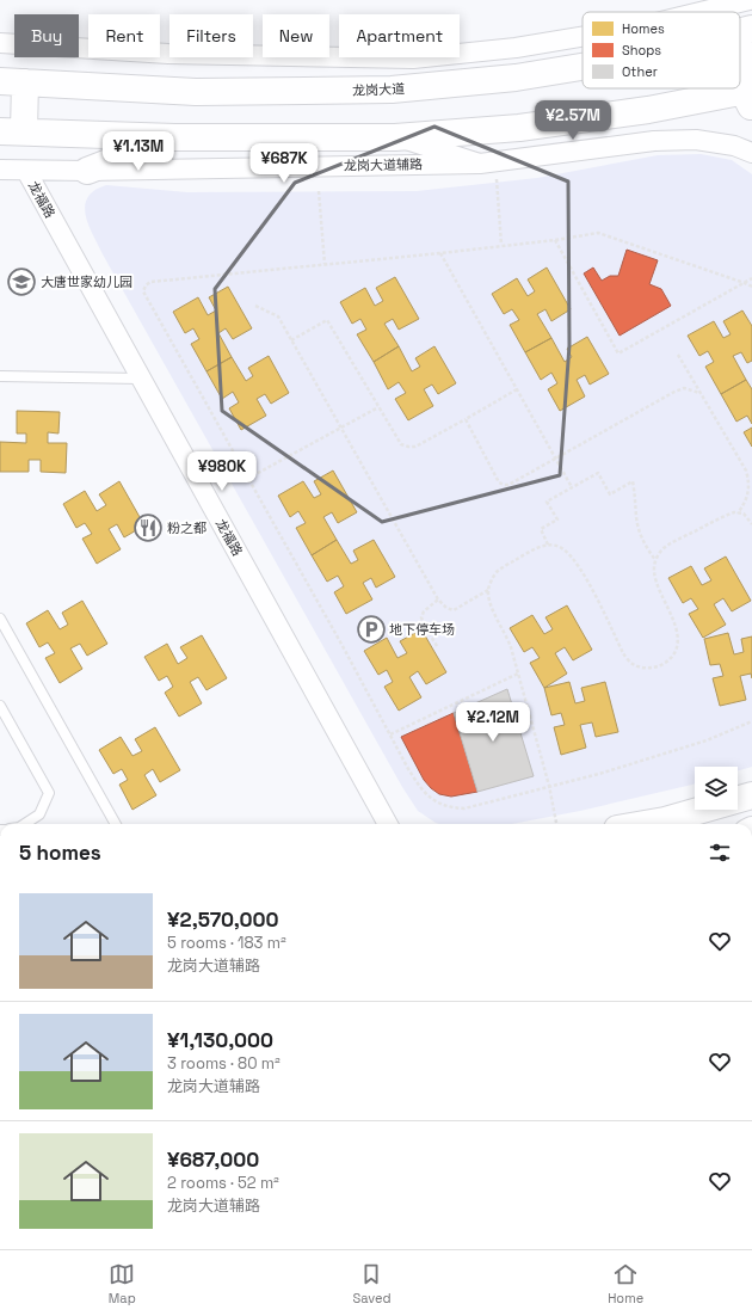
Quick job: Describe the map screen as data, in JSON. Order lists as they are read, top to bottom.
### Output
{
  "streets": {
    "main road": ["龙岗大道"],
    "street": ["龙岗大道辅路", "龙福路"]
  },
  "crossings": [
    ["龙岗大道辅路", "龙福路"]
  ],
  "places": {
    "school or university": ["大唐世家幼儿园"],
    "restaurant": ["粉之都"],
    "parking": ["地下停车场"]
  },
  "legend": ["Homes", "Shops", "Other"],
  "page": {
    "chip": [
      "Buy",
      "Rent",
      "Filters",
      "New",
      "Apartment"
    ],
    "price": [
      "¥2.57M",
      "¥1.13M",
      "¥687K",
      "¥980K",
      "¥2.12M"
    ],
    "heading": "5 homes",
    "list": [
      {
        "name": "¥2,570,000",
        "note": "5 rooms · 183 m² · 龙岗大道辅路"
      },
      {
        "name": "¥1,130,000",
        "note": "3 rooms · 80 m² · 龙岗大道辅路"
      },
      {
        "name": "¥687,000",
        "note": "2 rooms · 52 m² · 龙岗大道辅路"
      }
    ],
    "tabs": ["Map", "Saved", "Home"]
  }
}
